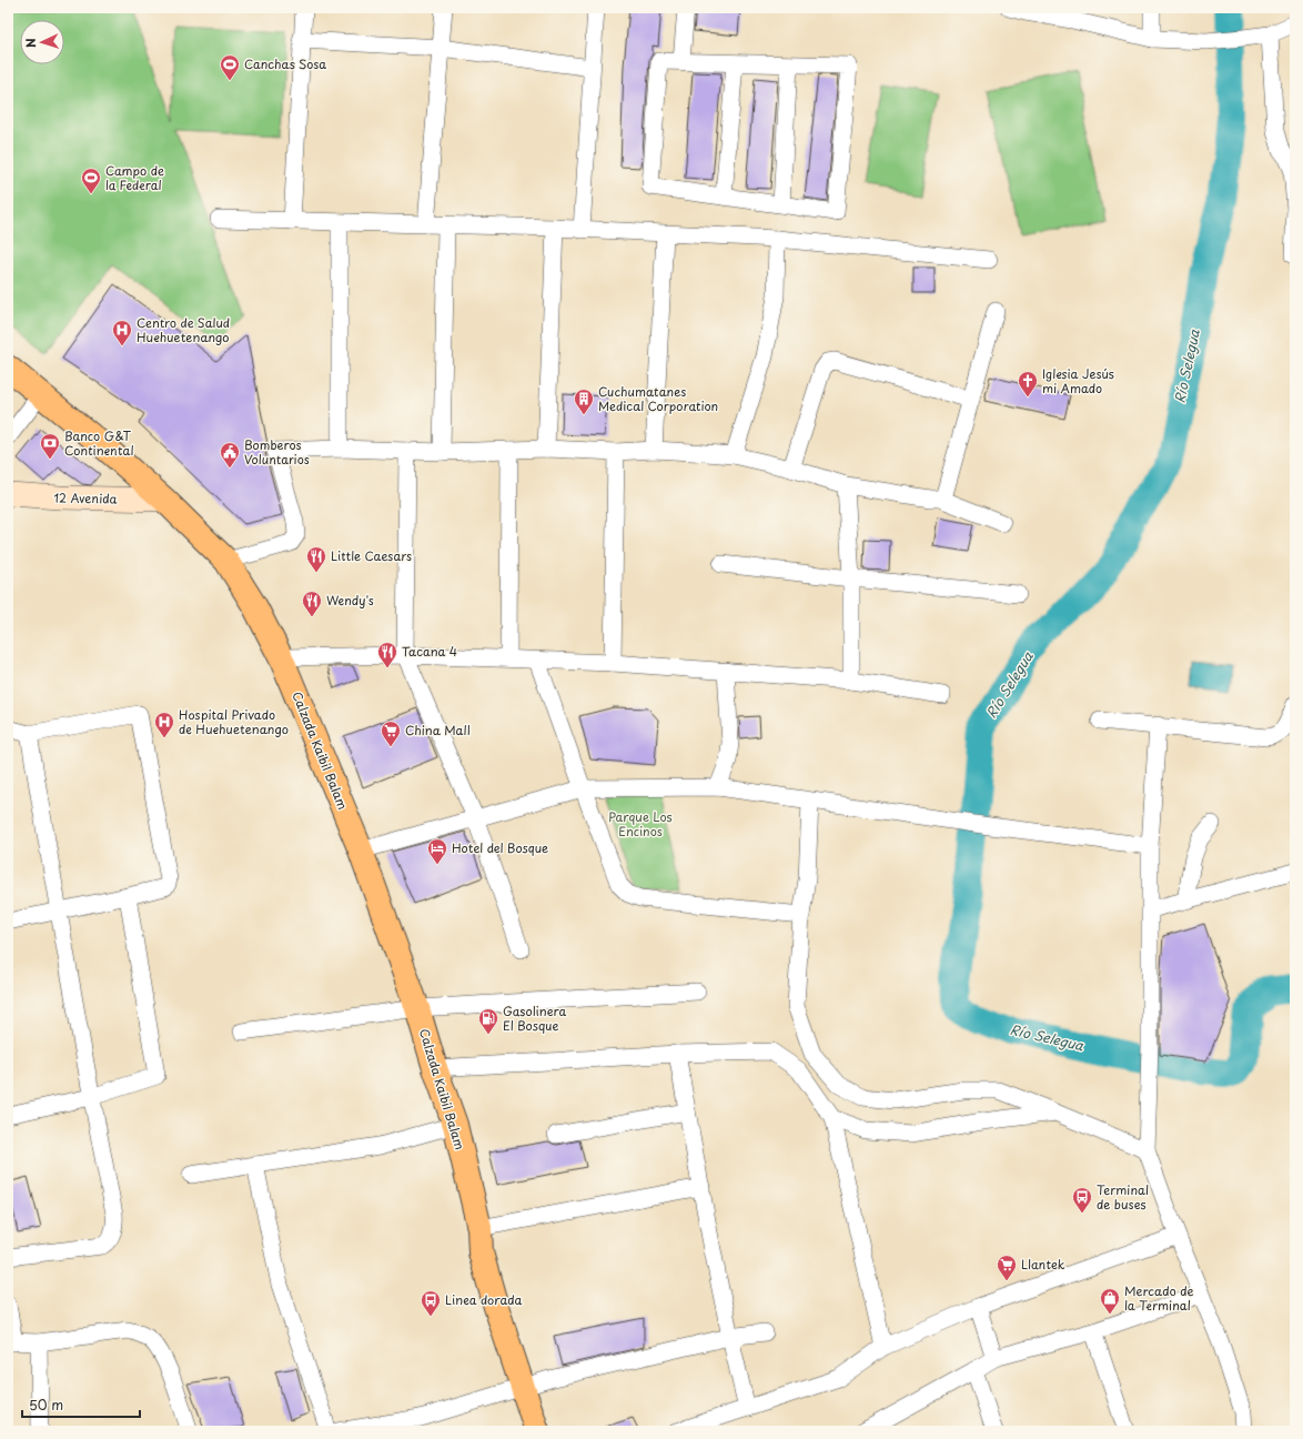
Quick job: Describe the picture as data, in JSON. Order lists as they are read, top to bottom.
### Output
{
  "streets": {
    "main road": ["Calzada Kaibil Balam"],
    "street": ["12 Avenida"]
  },
  "crossings": [
    ["12 Avenida", "Calzada Kaibil Balam"]
  ],
  "water": ["Río Selegua"],
  "parks": ["Parque Los Encinos"],
  "places": {
    "sports": ["Canchas Sosa", "Campo de la Federal"],
    "hospital": ["Centro de Salud Huehuetenango", "Hospital Privado de Huehuetenango"],
    "church": ["Iglesia Jesús mi Amado"],
    "building": ["Cuchumatanes Medical Corporation"],
    "bank": ["Banco G&T Continental"],
    "public building": ["Bomberos Voluntarios"],
    "restaurant": ["Little Caesars", "Wendy's", "Tacana 4"],
    "supermarket": ["China Mall", "Llantek"],
    "hotel": ["Hotel del Bosque"],
    "fuel station": ["Gasolinera El Bosque"],
    "bus stop": ["Terminal de buses", "Linea dorada"],
    "shop": ["Mercado de la Terminal"]
  },
  "scale_bar": "50 m",
  "north": "left"
}
